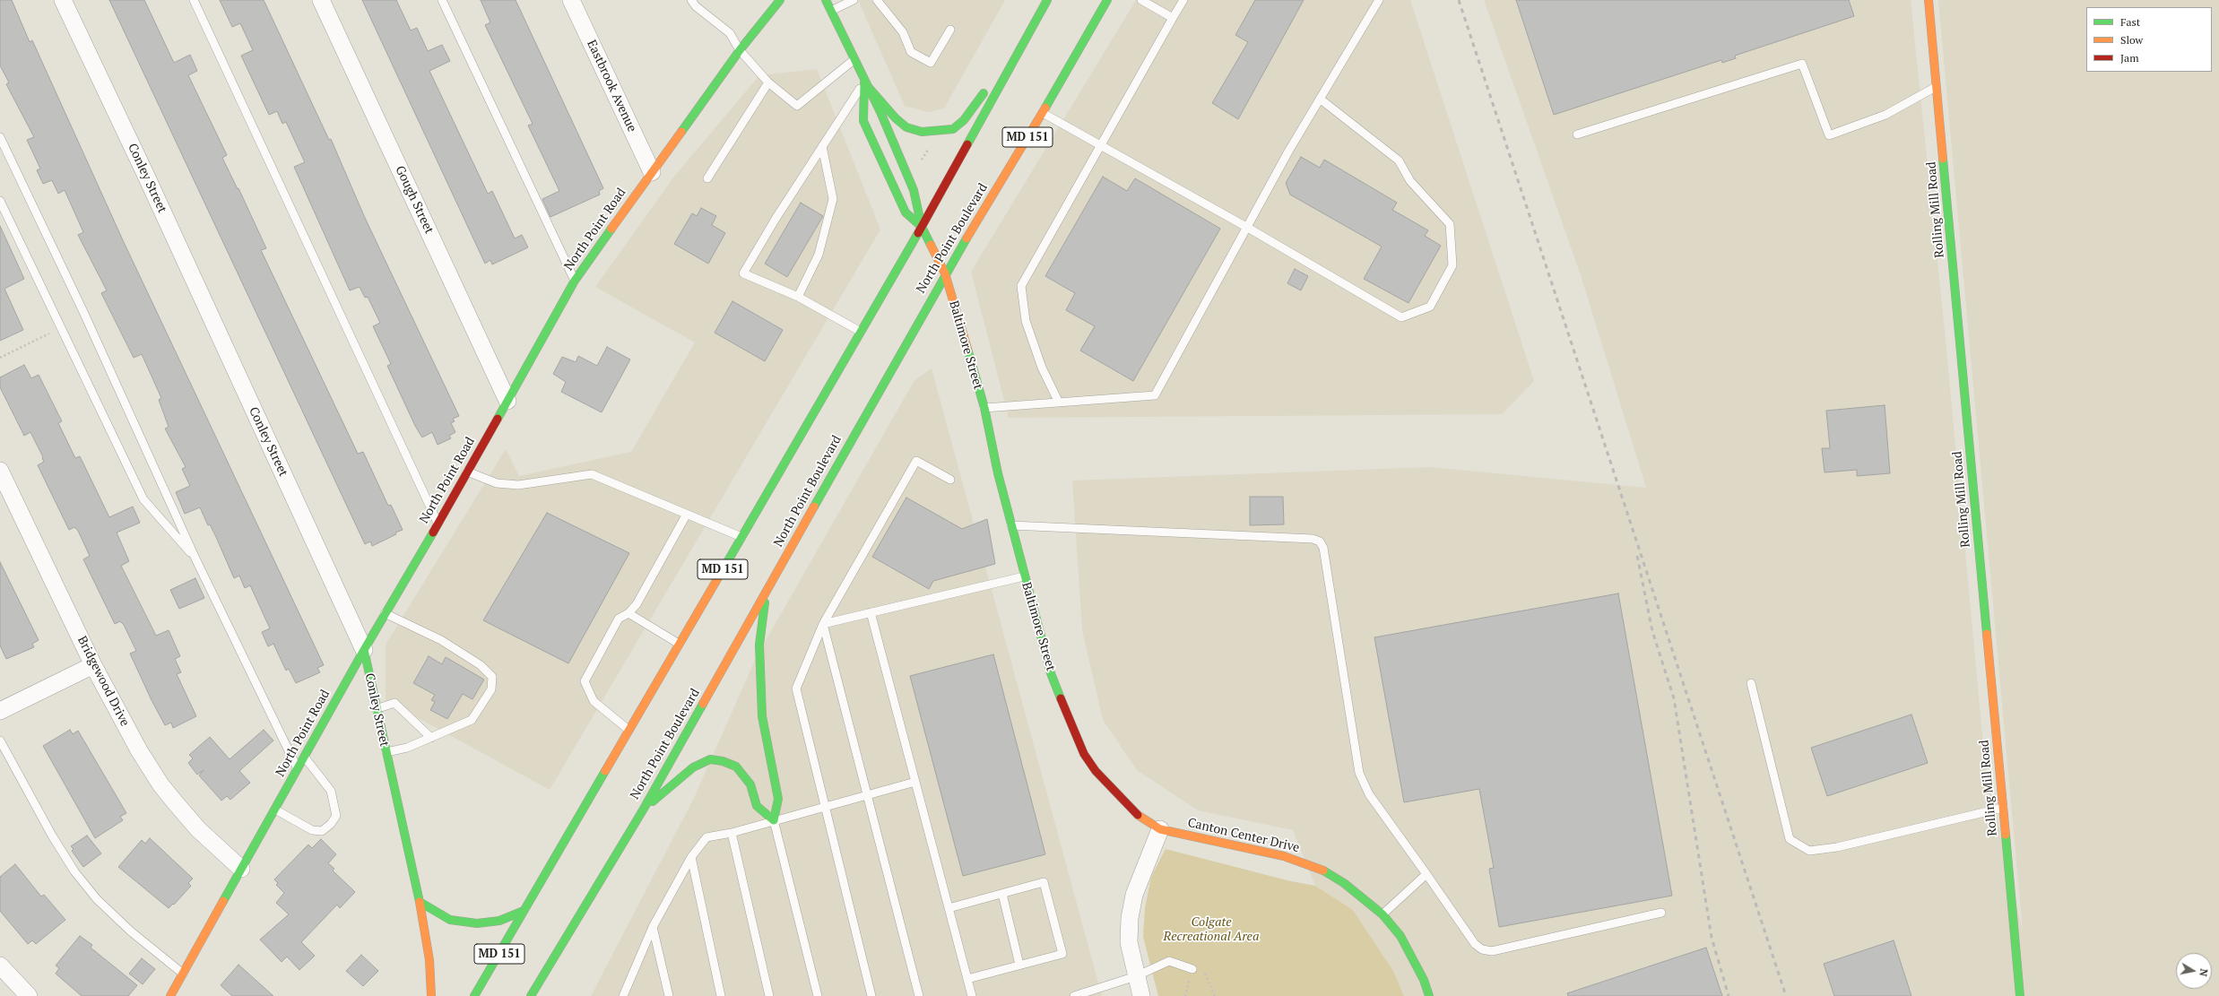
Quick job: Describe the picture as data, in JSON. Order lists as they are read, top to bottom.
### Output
{
  "streets": {
    "street": [
      "Eastbrook Avenue",
      "MD 151",
      "Conley Street",
      "Gough Street",
      "Rolling Mill Road",
      "North Point Road",
      "North Point Boulevard",
      "Baltimore Street",
      "Bridgewood Drive",
      "Canton Center Drive"
    ]
  },
  "crossings": [
    ["Eastbrook Avenue", "North Point Road"],
    ["MD 151", "Baltimore Street"],
    ["Conley Street", "North Point Road"],
    ["Gough Street", "North Point Road"],
    ["North Point Road", "Bridgewood Drive"],
    ["North Point Boulevard", "Baltimore Street"],
    ["Baltimore Street", "Canton Center Drive"]
  ],
  "parks": ["Colgate Recreational Area"],
  "legend": ["Fast", "Slow", "Jam"],
  "north": "right"
}
